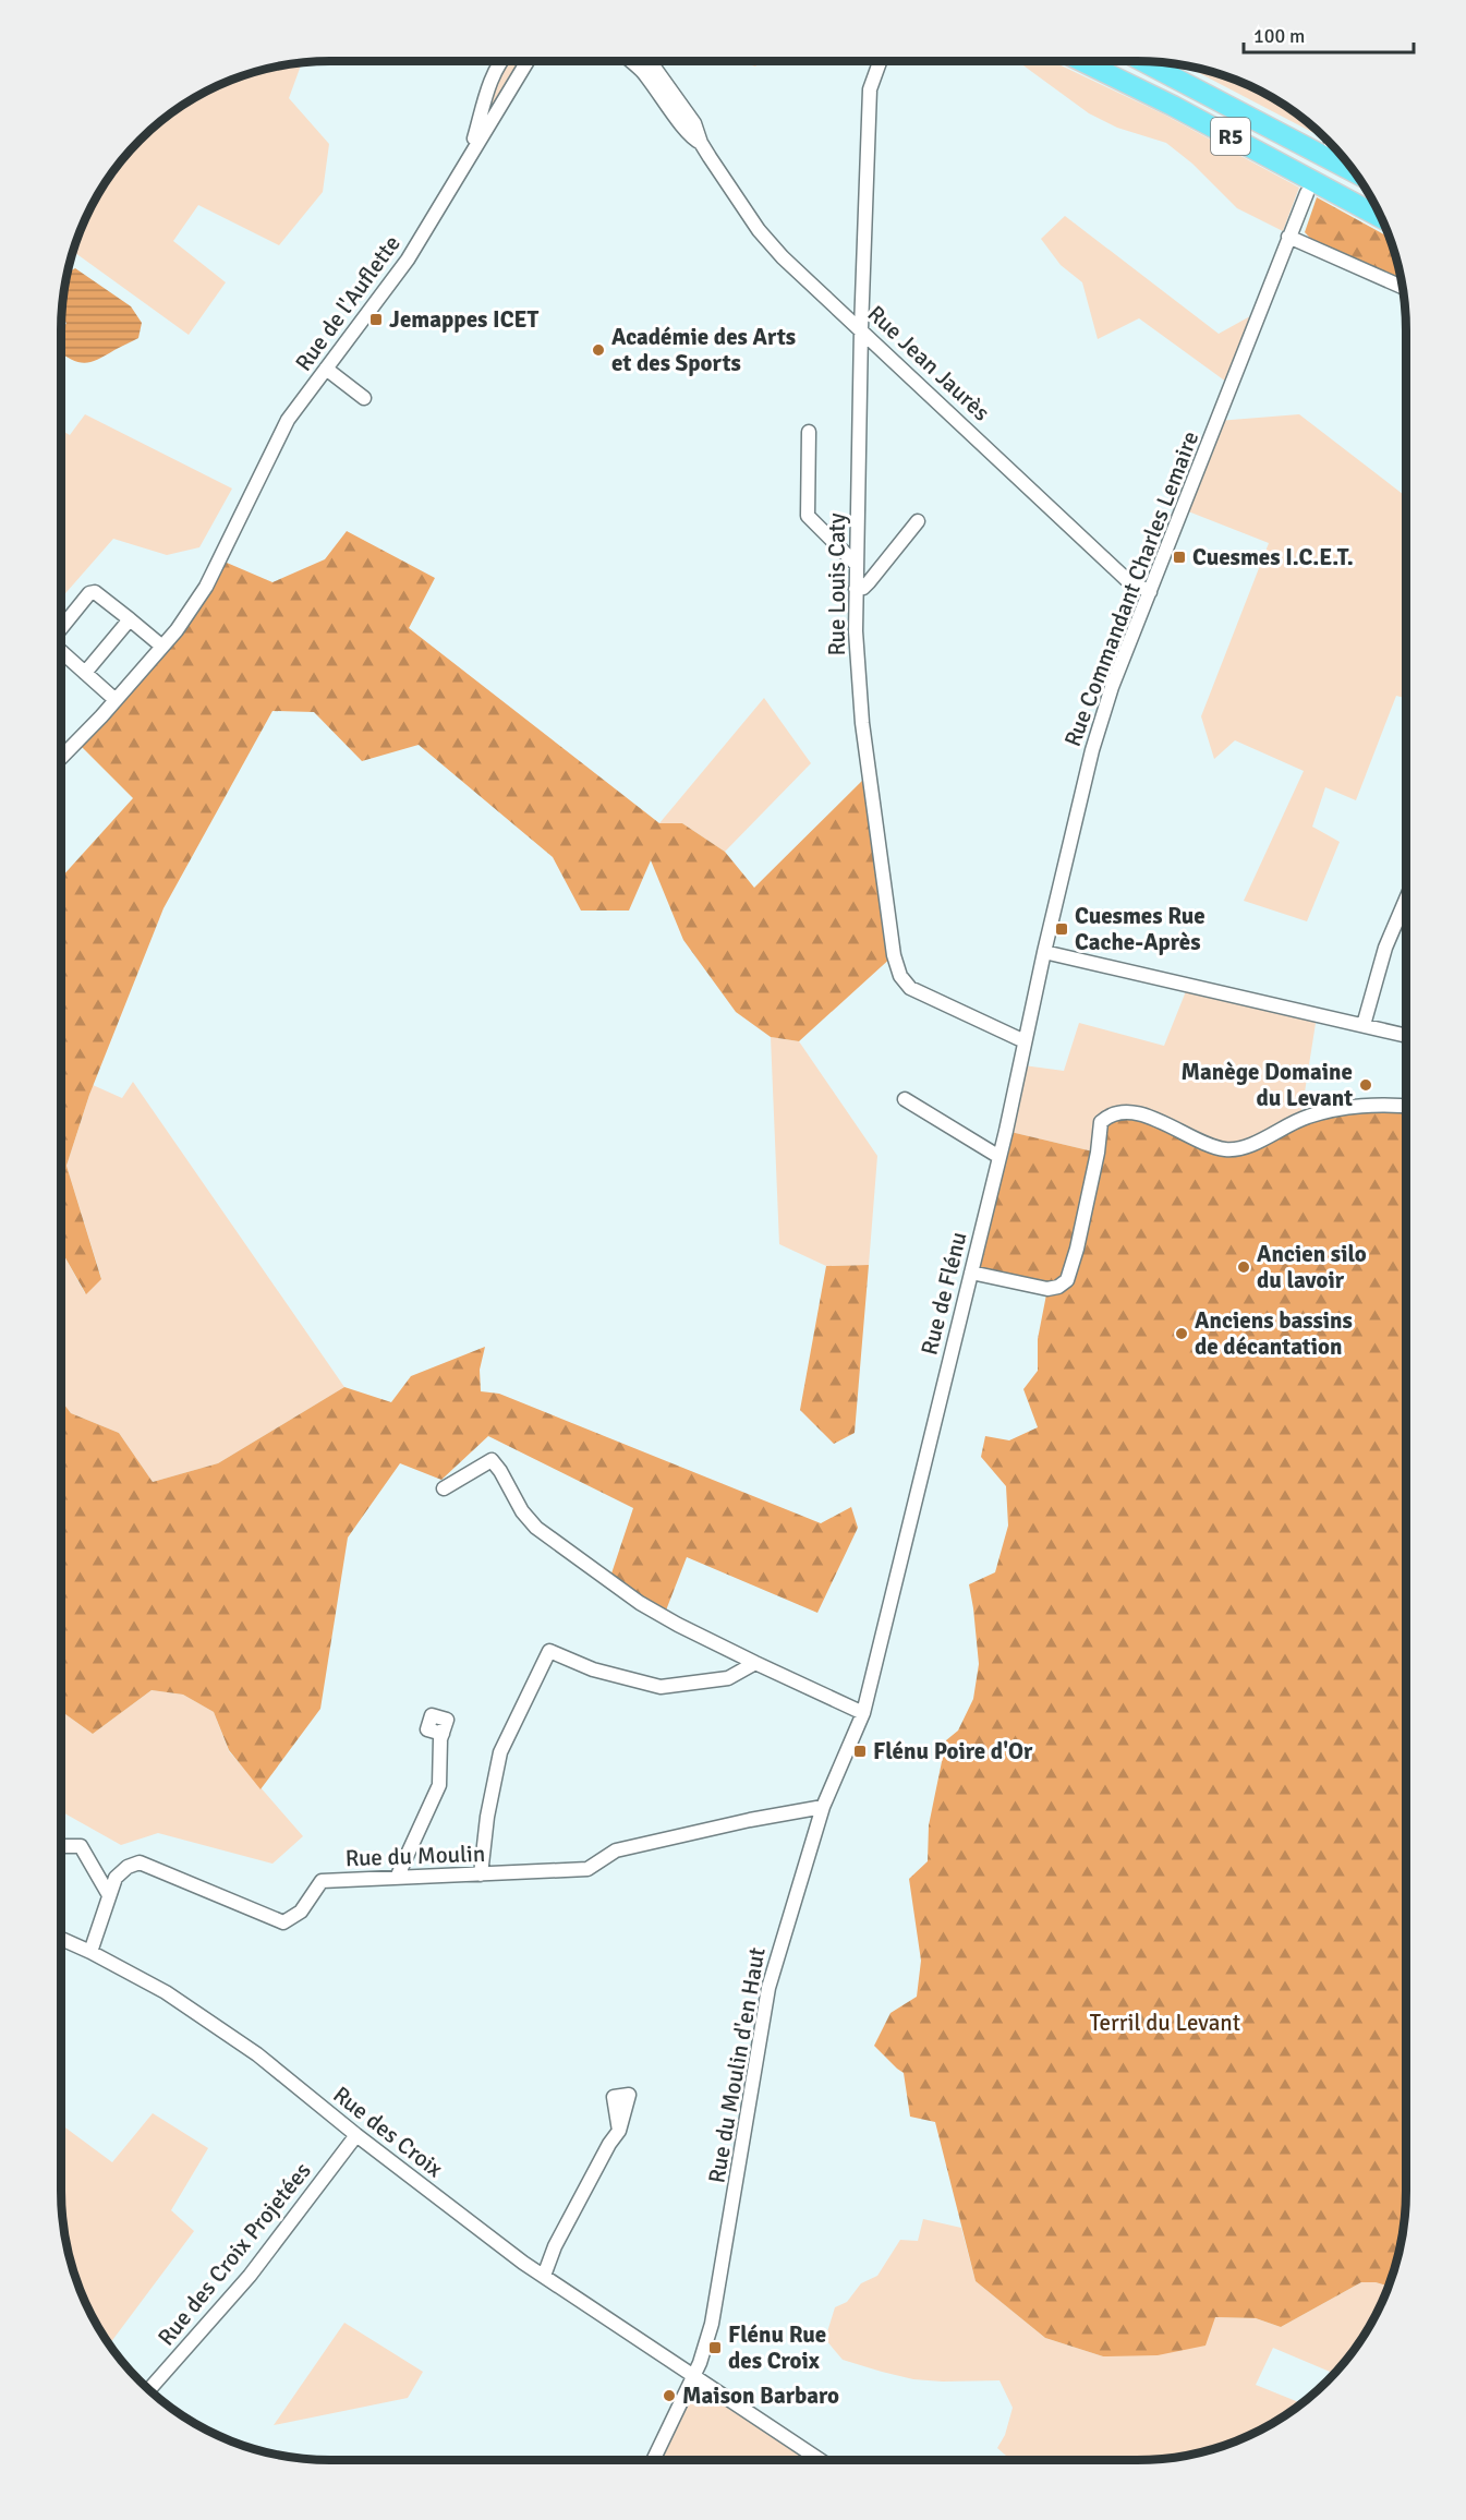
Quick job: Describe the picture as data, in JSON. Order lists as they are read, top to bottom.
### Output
{
  "streets": {
    "highway": ["R5"],
    "street": [
      "Rue de l'Auflette",
      "Rue Jean Jaurès",
      "Rue Louis Caty",
      "Rue Commandant Charles Lemaire",
      "Rue de Flénu",
      "Rue du Moulin",
      "Rue du Moulin d'en Haut",
      "Rue des Croix",
      "Rue des Croix Projetées"
    ]
  },
  "crossings": [
    ["Rue Jean Jaurès", "Rue Louis Caty"],
    ["Rue Jean Jaurès", "Rue Commandant Charles Lemaire"],
    ["Rue Louis Caty", "Rue Commandant Charles Lemaire"],
    ["Rue Louis Caty", "Rue de Flénu"],
    ["Rue Commandant Charles Lemaire", "Rue de Flénu"],
    ["Rue de Flénu", "Rue du Moulin d'en Haut"],
    ["Rue du Moulin", "Rue du Moulin d'en Haut"],
    ["Rue du Moulin", "Rue des Croix"],
    ["Rue du Moulin d'en Haut", "Rue des Croix"],
    ["Rue des Croix", "Rue des Croix Projetées"]
  ],
  "parks": ["Terril du Levant"],
  "places": {
    "transit": [
      "Jemappes ICET",
      "Cuesmes I.C.E.T.",
      "Cuesmes Rue Cache-Après",
      "Flénu Poire d'Or",
      "Flénu Rue des Croix"
    ],
    "other": [
      "Académie des Arts et des Sports",
      "Manège Domaine du Levant",
      "Ancien silo du lavoir",
      "Anciens bassins de décantation",
      "Maison Barbaro"
    ]
  },
  "scale_bar": "100 m"
}
